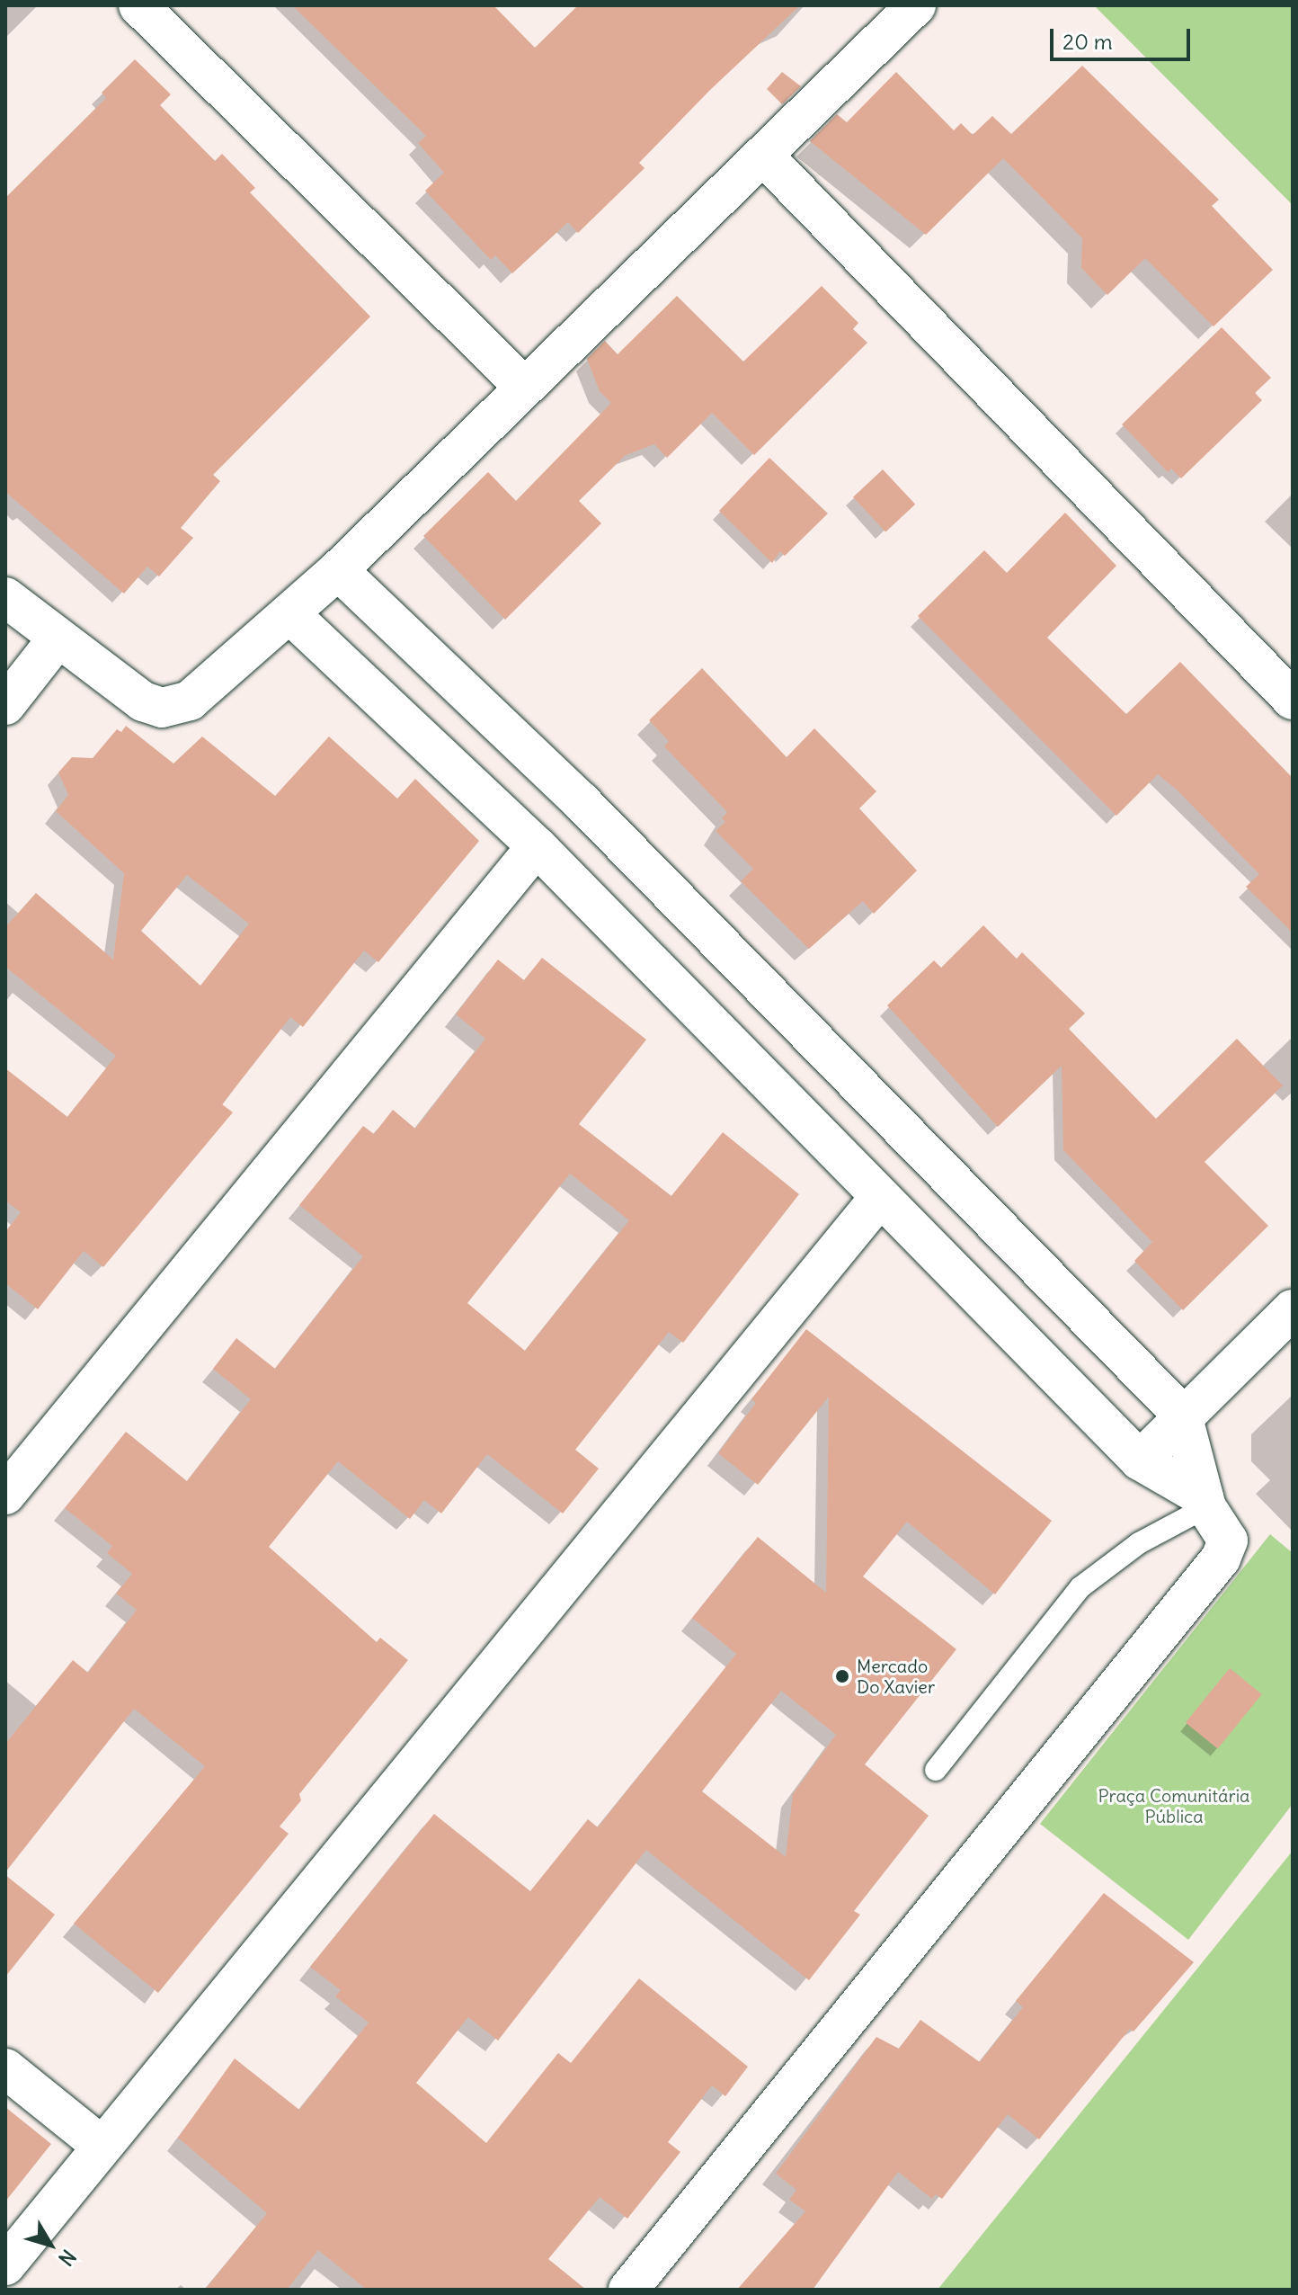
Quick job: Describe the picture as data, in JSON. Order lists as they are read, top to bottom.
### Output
{
  "parks": ["Praça Comunitária Pública"],
  "places": ["Mercado Do Xavier"],
  "scale_bar": "20 m",
  "north": "bottom right"
}
